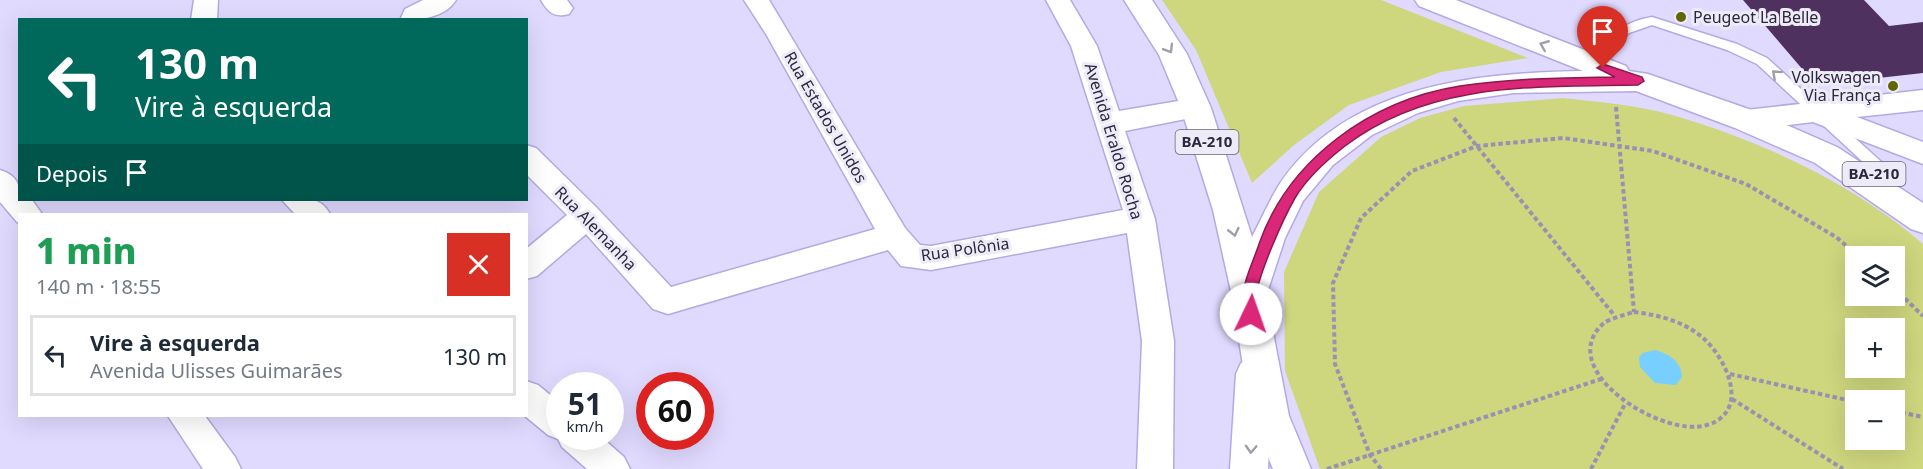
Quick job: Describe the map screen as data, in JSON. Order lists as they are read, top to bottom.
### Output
{
  "streets": {
    "main road": ["BA-210"],
    "street": [
      "Rua Estados Unidos",
      "Avenida Eraldo Rocha",
      "Rua Alemanha",
      "Rua Polônia"
    ]
  },
  "crossings": [
    ["Rua Estados Unidos", "Rua Alemanha"],
    ["Rua Estados Unidos", "Rua Polônia"],
    ["Avenida Eraldo Rocha", "Rua Polônia"],
    ["Rua Alemanha", "Rua Polônia"]
  ],
  "places": ["Peugeot La Belle", "Volkswagen Via França"],
  "page": {
    "turn": ["130 m", "Vire à esquerda"],
    "then": "Depois",
    "heading": ["1 min", "140 m · 18:55"],
    "map_buttons": ["+", "−"],
    "list": [
      {
        "name": "Vire à esquerda",
        "note": "Avenida Ulisses Guimarães",
        "value": "130 m"
      }
    ],
    "speed": "51 km/h",
    "limit": "60"
  }
}
